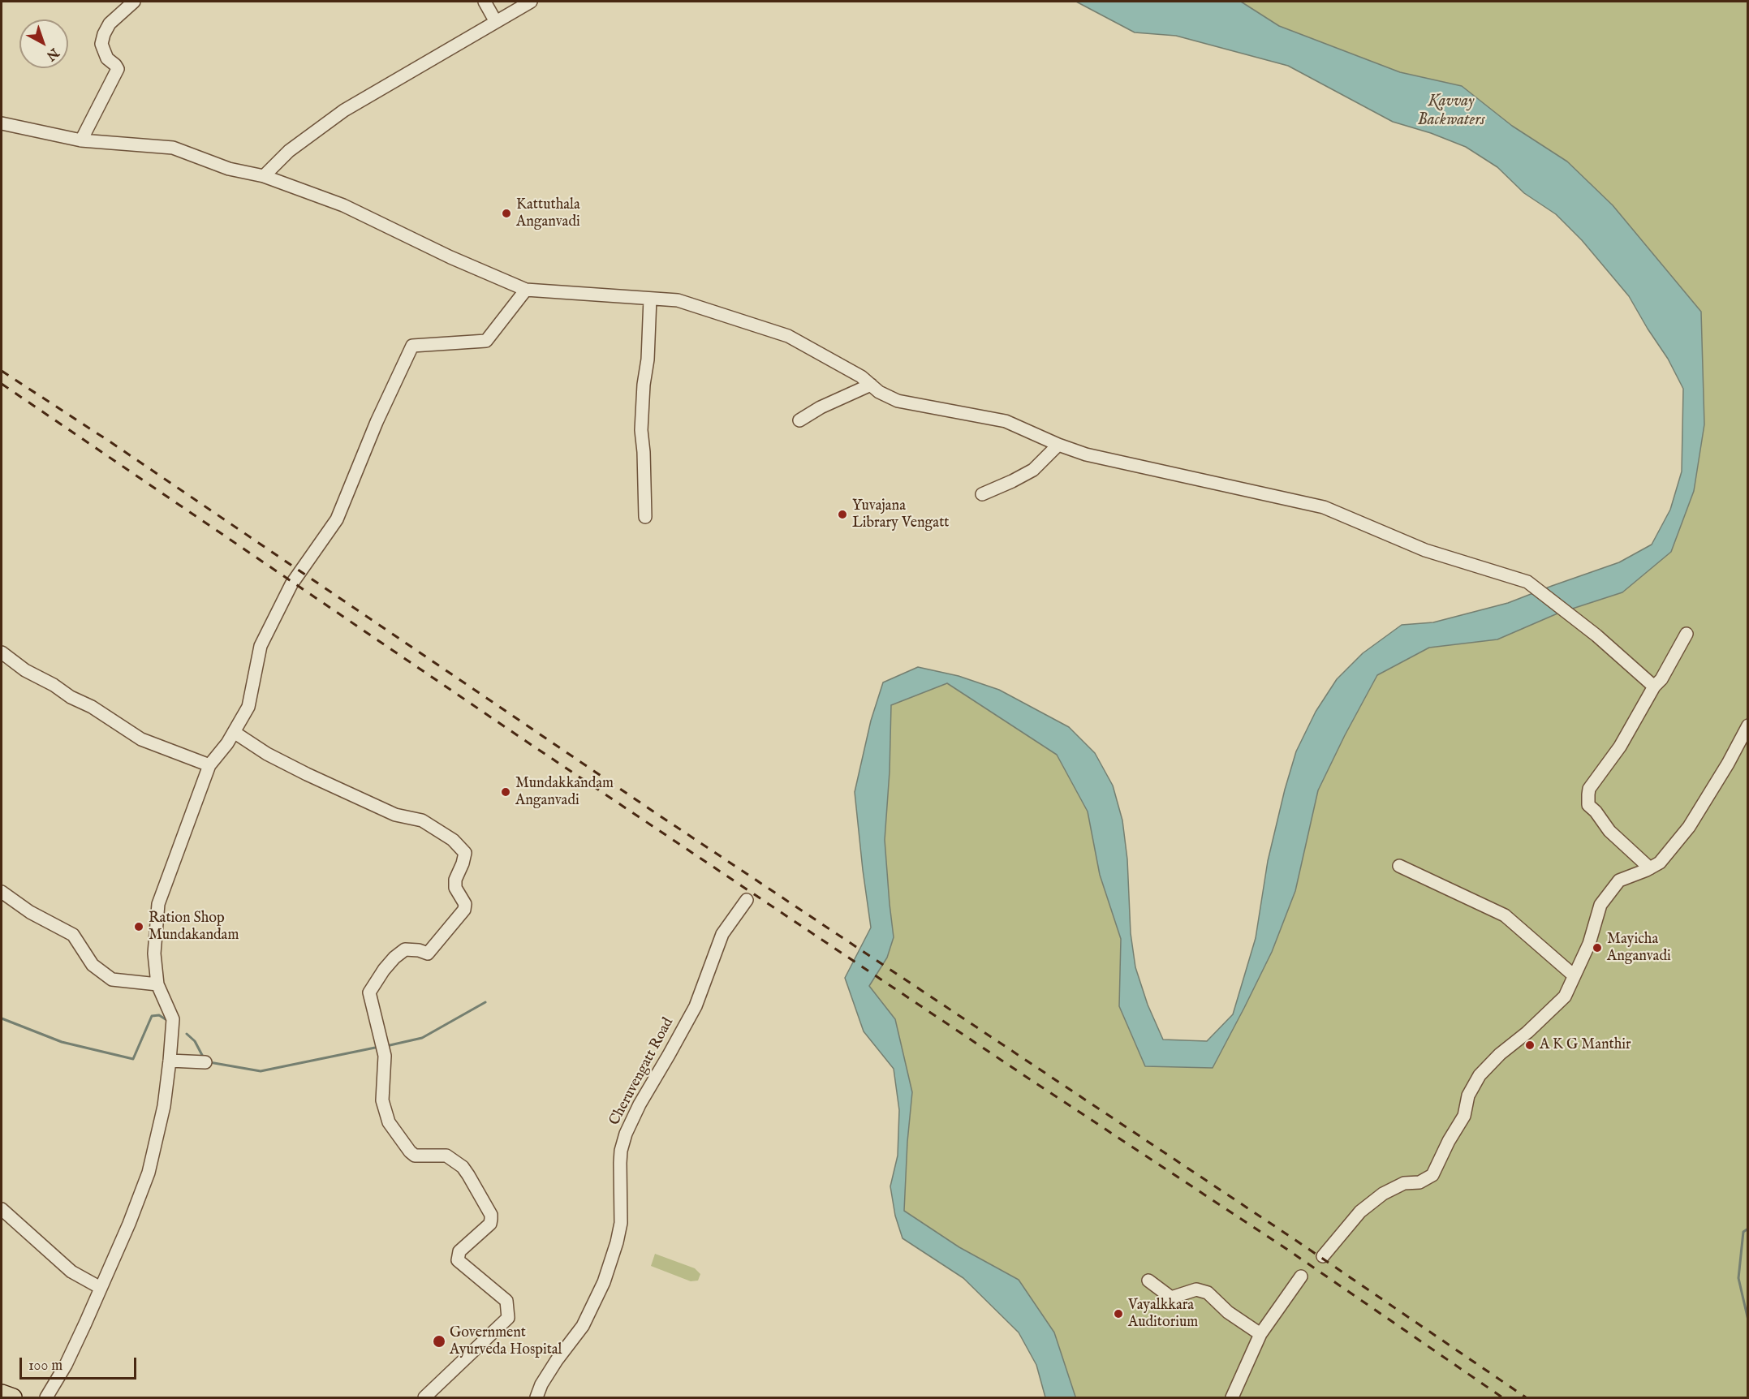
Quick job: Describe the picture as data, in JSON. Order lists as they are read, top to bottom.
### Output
{
  "streets": {
    "street": ["Cheruvengatt Road"]
  },
  "water": ["Kavvay Backwaters"],
  "places": [
    "Kattuthala Anganvadi",
    "Yuvajana Library Vengatt",
    "Mundakkandam Anganvadi",
    "Ration Shop Mundakandam",
    "Mayicha Anganvadi",
    "A K G Manthir",
    "Vayalkkara Auditorium",
    "Government Ayurveda Hospital"
  ],
  "scale_bar": "100 m",
  "north": "bottom right"
}
